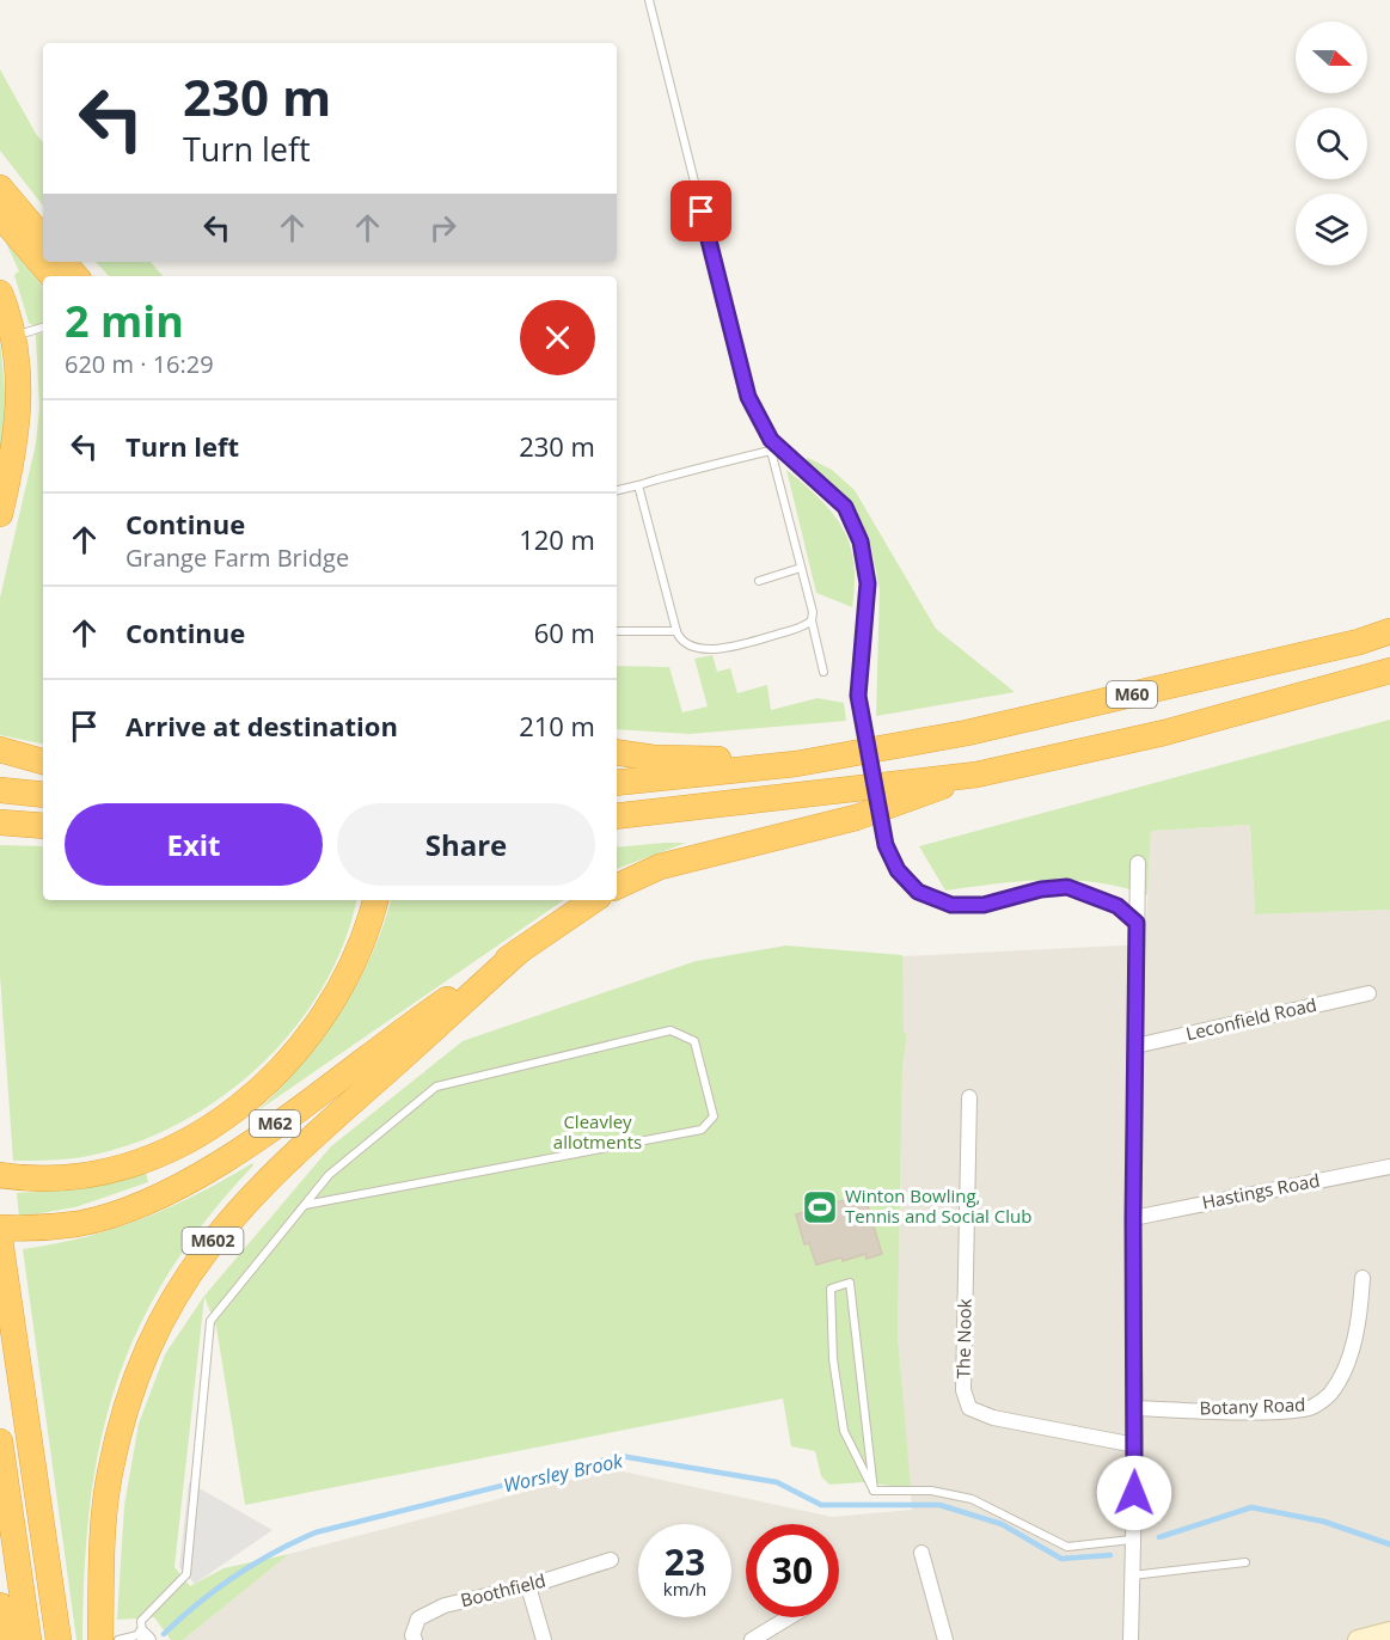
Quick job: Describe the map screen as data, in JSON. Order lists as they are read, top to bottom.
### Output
{
  "streets": {
    "highway": ["M60", "M62", "M602"],
    "street": [
      "Leconfield Road",
      "Hastings Road",
      "The Nook",
      "Botany Road",
      "Boothfield"
    ]
  },
  "crossings": [
    ["M62", "M602"]
  ],
  "water": ["Worsley Brook"],
  "parks": ["Cleavley allotments"],
  "places": {
    "sports": ["Winton Bowling, Tennis and Social Club"]
  },
  "north": "right",
  "page": {
    "turn": ["230 m", "Turn left"],
    "heading": ["2 min", "620 m · 16:29"],
    "list": [
      {
        "name": "Turn left",
        "value": "230 m"
      },
      {
        "name": "Continue",
        "note": "Grange Farm Bridge",
        "value": "120 m"
      },
      {
        "name": "Continue",
        "value": "60 m"
      },
      {
        "name": "Arrive at destination",
        "value": "210 m"
      }
    ],
    "buttons": ["Exit", "Share"],
    "speed": "23 km/h",
    "limit": "30"
  }
}
